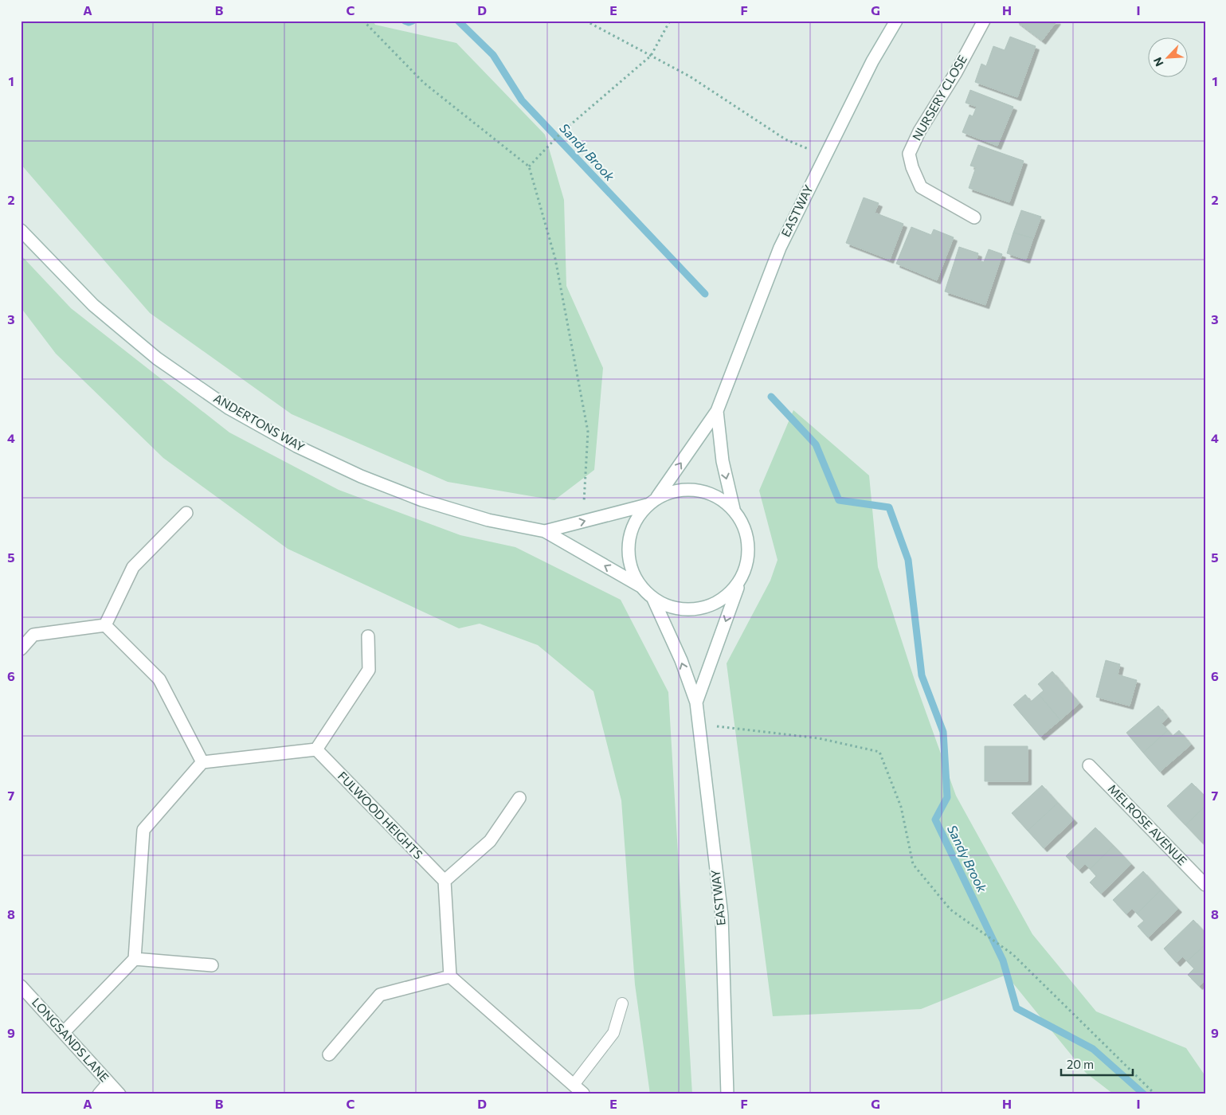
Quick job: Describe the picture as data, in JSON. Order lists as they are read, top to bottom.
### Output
{
  "streets": {
    "main road": [
      "NURSERY CLOSE",
      "EASTWAY",
      "ANDERTONS WAY",
      "FULWOOD HEIGHTS",
      "MELROSE AVENUE",
      "LONGSANDS LANE"
    ]
  },
  "crossings": [
    ["EASTWAY", "ANDERTONS WAY"]
  ],
  "water": ["Sandy Brook"],
  "scale_bar": "20 m",
  "north": "bottom left",
  "grid": {
    "columns": [
      "A",
      "B",
      "C",
      "D",
      "E",
      "F",
      "G",
      "H",
      "I"
    ],
    "rows": [
      "1",
      "2",
      "3",
      "4",
      "5",
      "6",
      "7",
      "8",
      "9"
    ]
  }
}
